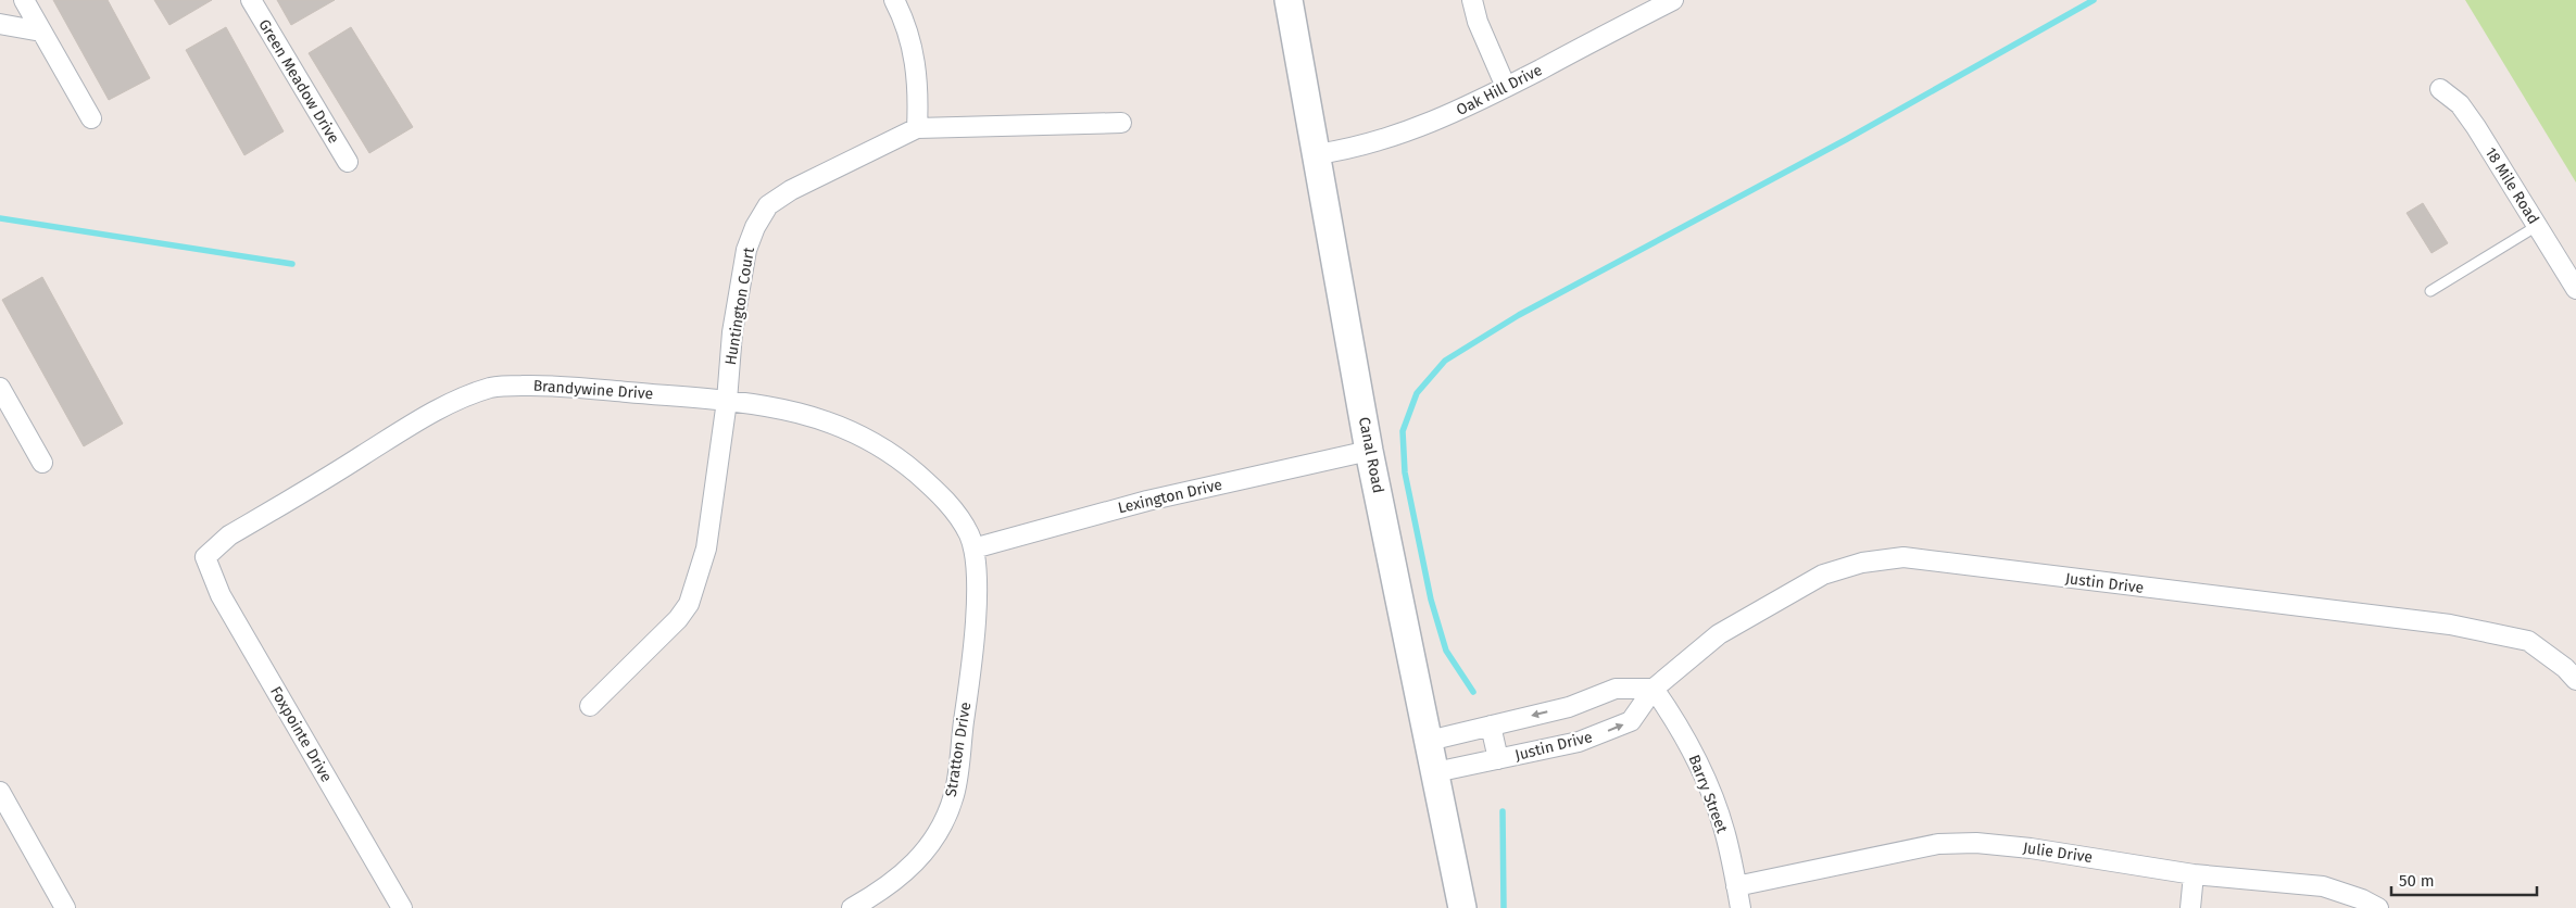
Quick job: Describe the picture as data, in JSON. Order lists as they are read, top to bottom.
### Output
{
  "streets": {
    "street": [
      "Green Meadow Drive",
      "Oak Hill Drive",
      "18 Mile Road",
      "Huntington Court",
      "Brandywine Drive",
      "Canal Road",
      "Lexington Drive",
      "Justin Drive",
      "Foxpointe Drive",
      "Stratton Drive",
      "Barry Street",
      "Julie Drive"
    ]
  },
  "crossings": [
    ["Oak Hill Drive", "Canal Road"],
    ["Huntington Court", "Brandywine Drive"],
    ["Brandywine Drive", "Lexington Drive"],
    ["Brandywine Drive", "Foxpointe Drive"],
    ["Brandywine Drive", "Stratton Drive"],
    ["Canal Road", "Lexington Drive"],
    ["Canal Road", "Justin Drive"],
    ["Lexington Drive", "Stratton Drive"],
    ["Justin Drive", "Barry Street"],
    ["Barry Street", "Julie Drive"]
  ],
  "scale_bar": "50 m"
}
